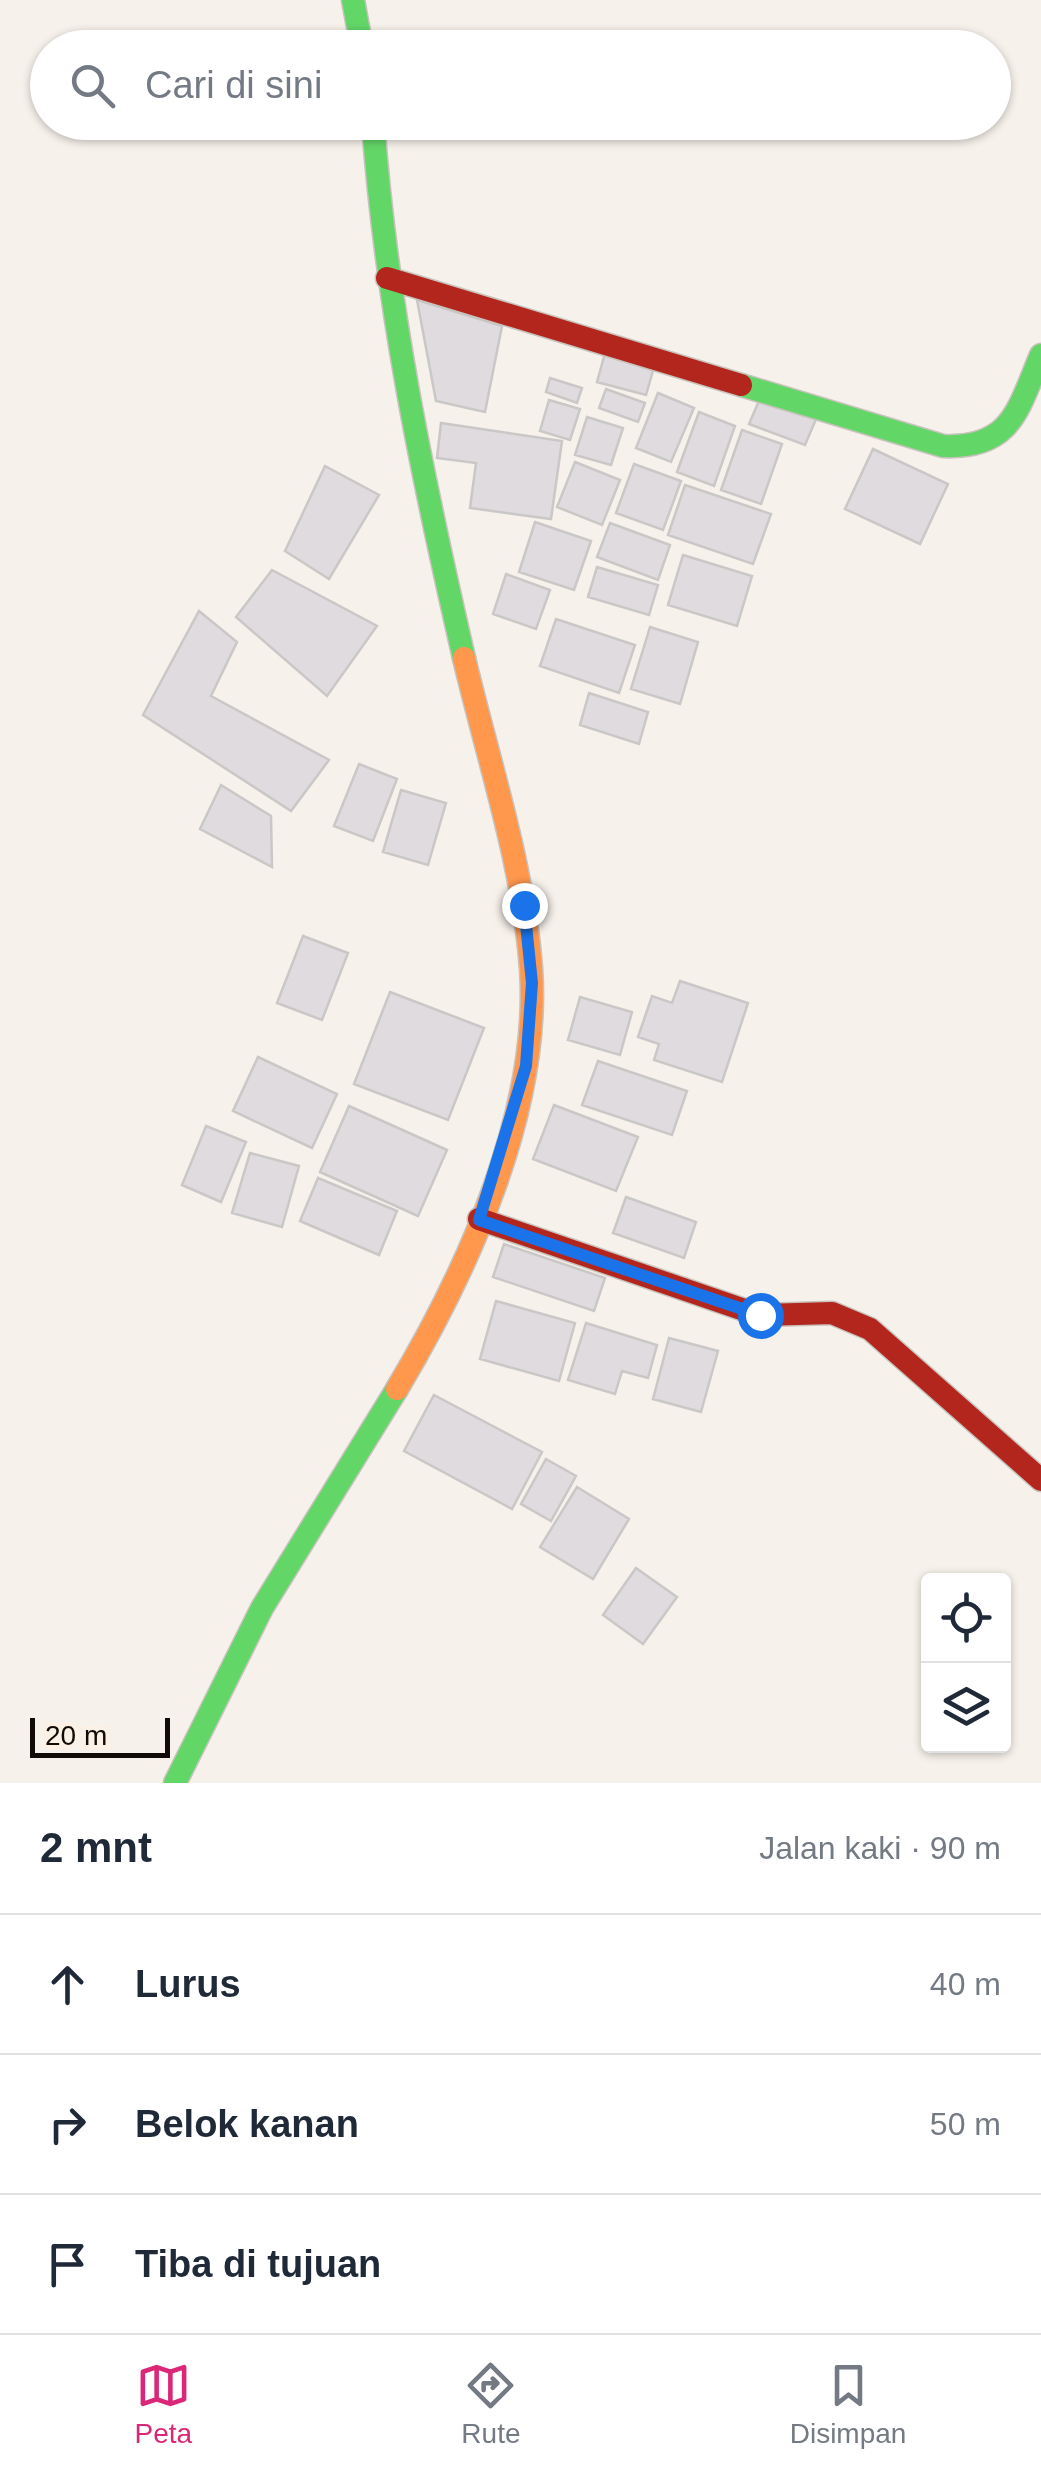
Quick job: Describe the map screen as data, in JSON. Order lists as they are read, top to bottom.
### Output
{
  "scale_bar": "20 m",
  "page": {
    "search": "Cari di sini",
    "scale": "20 m",
    "heading": ["2 mnt", "Jalan kaki · 90 m"],
    "list": [
      ["Lurus", "40 m"],
      ["Belok kanan", "50 m"],
      "Tiba di tujuan"
    ],
    "nav": ["Peta", "Rute", "Disimpan"]
  }
}
